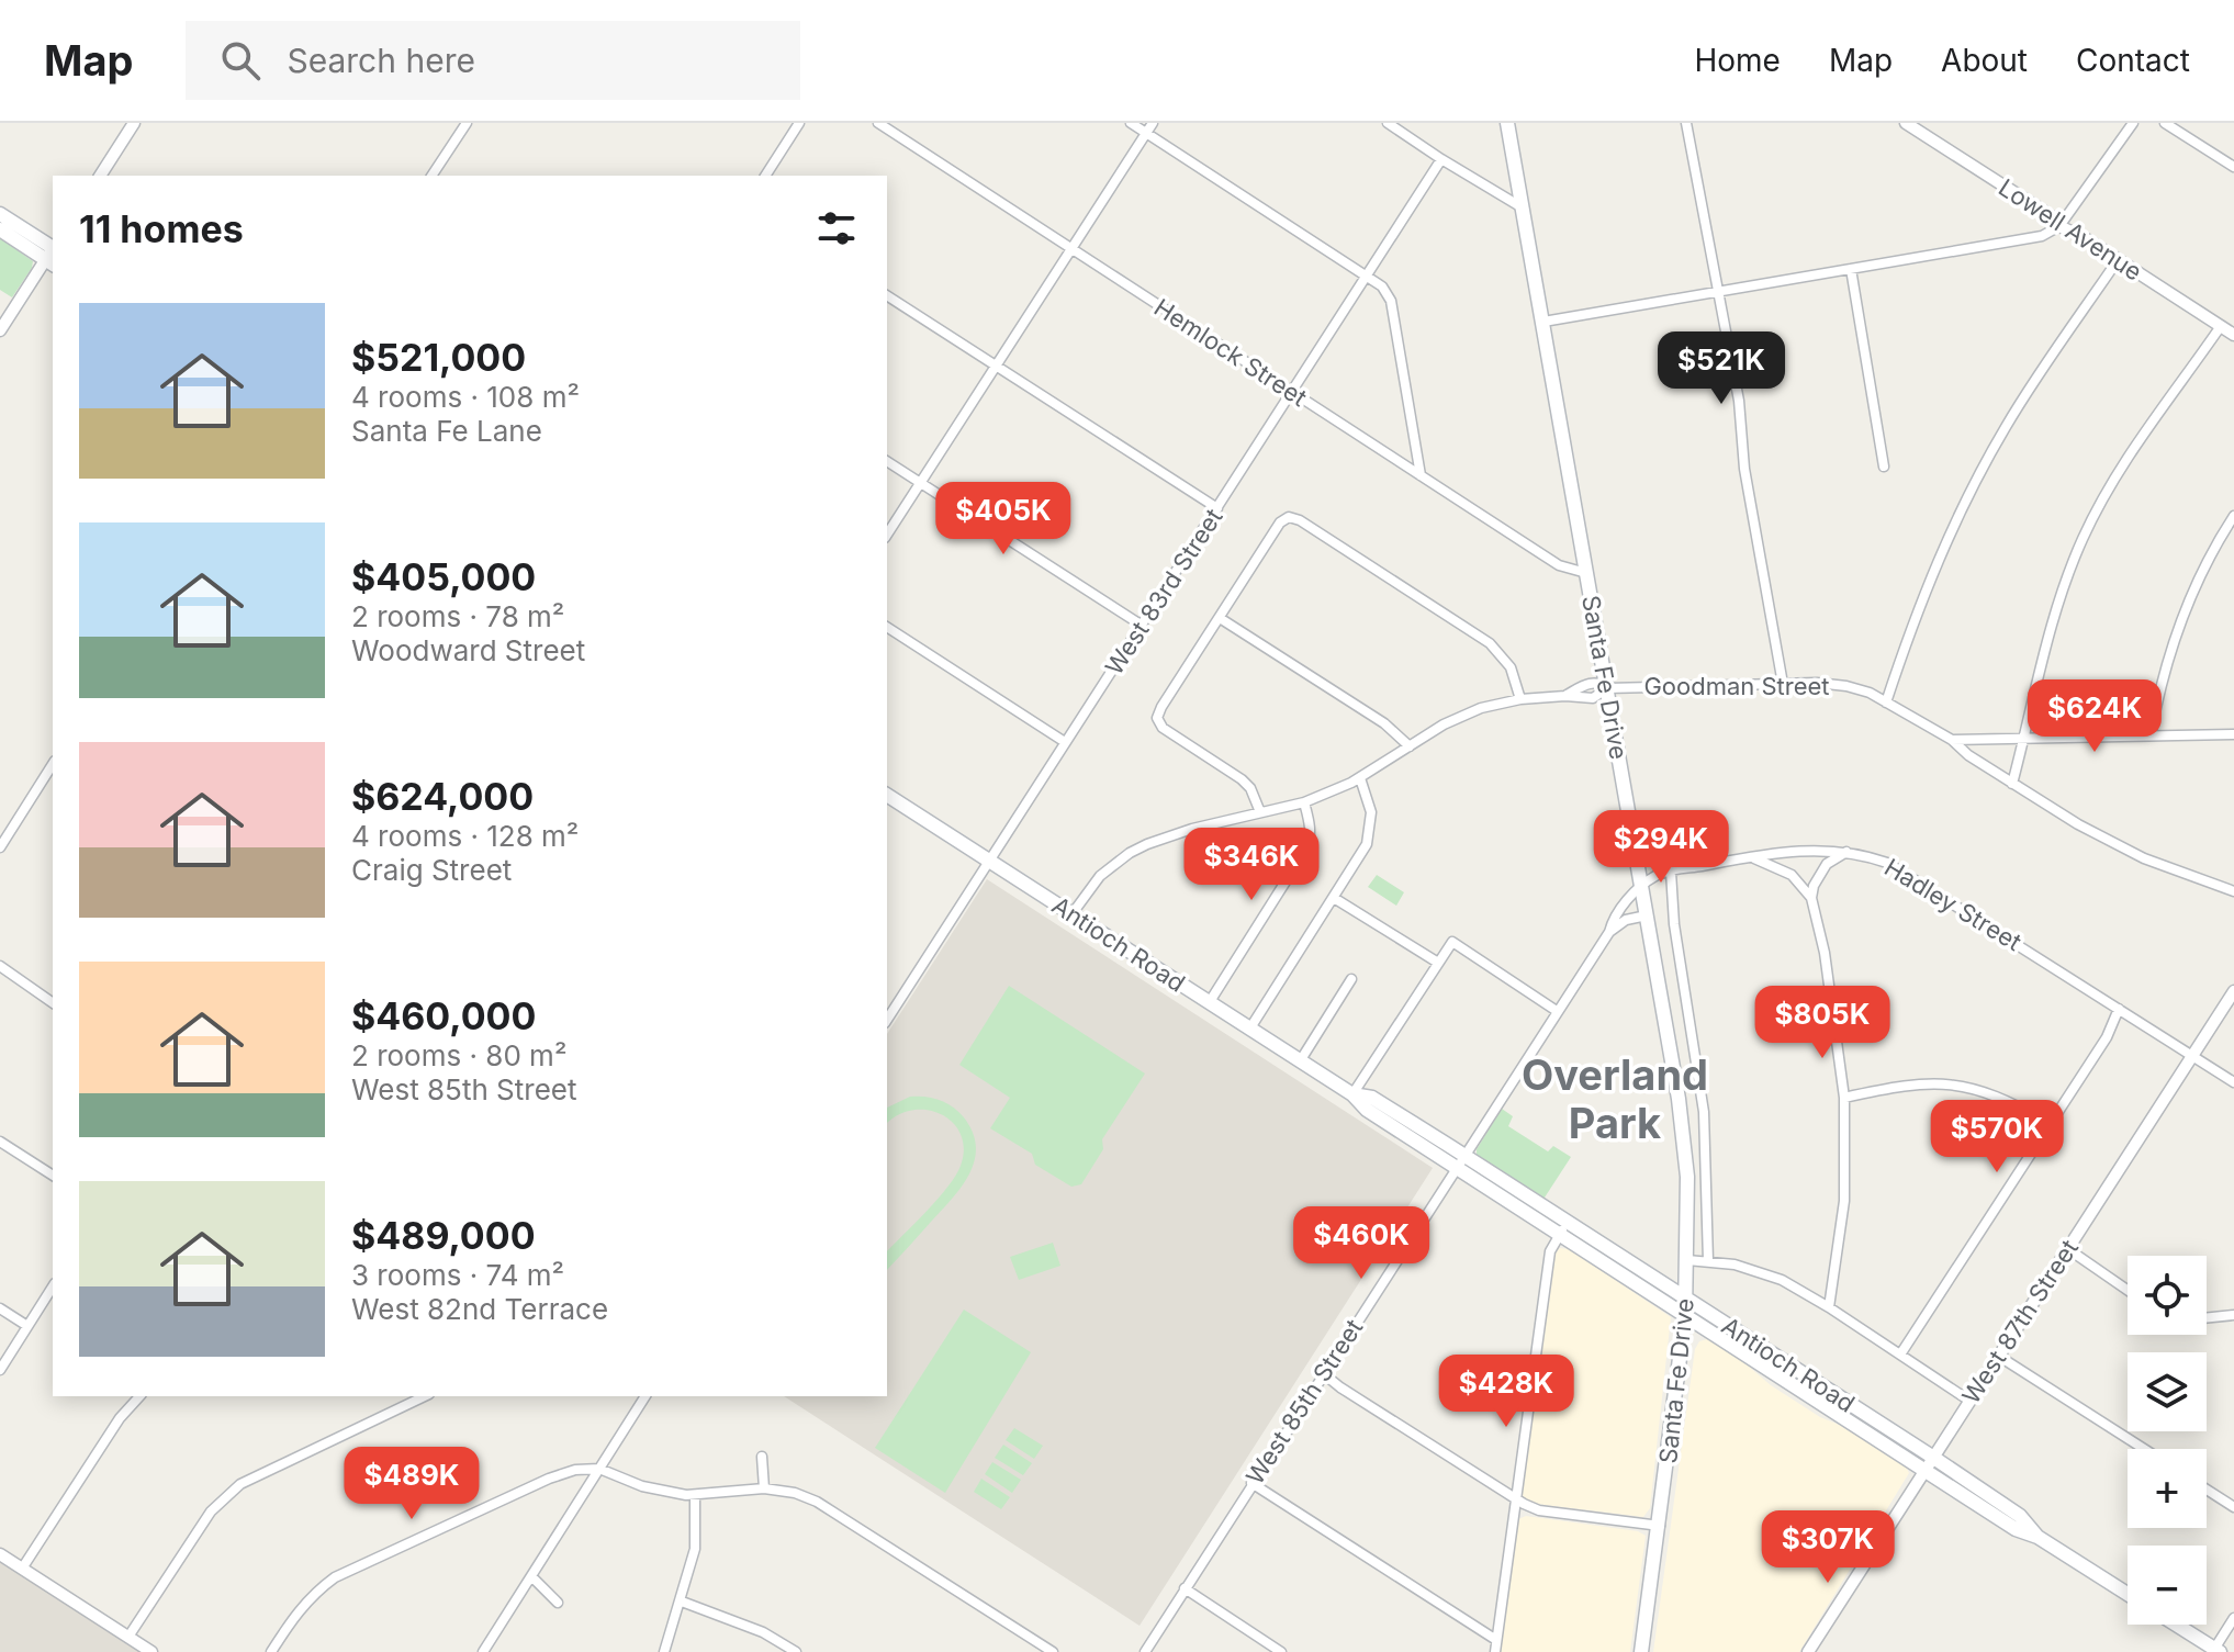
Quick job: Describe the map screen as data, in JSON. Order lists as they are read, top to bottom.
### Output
{
  "streets": {
    "main road": ["Santa Fe Drive", "Antioch Road"],
    "street": [
      "Lowell Avenue",
      "Hemlock Street",
      "West 83rd Street",
      "Goodman Street",
      "Hadley Street",
      "West 87th Street",
      "West 85th Street"
    ]
  },
  "crossings": [
    ["Hemlock Street", "West 83rd Street"],
    ["Hemlock Street", "Santa Fe Drive"],
    ["West 83rd Street", "Antioch Road"],
    ["Santa Fe Drive", "Goodman Street"],
    ["Santa Fe Drive", "Hadley Street"],
    ["Santa Fe Drive", "Antioch Road"],
    ["Santa Fe Drive", "West 85th Street"],
    ["Goodman Street", "Antioch Road"],
    ["Hadley Street", "West 87th Street"],
    ["Hadley Street", "West 85th Street"],
    ["Antioch Road", "West 87th Street"],
    ["Antioch Road", "West 85th Street"]
  ],
  "districts": ["Overland Park"],
  "page": {
    "header": "Map",
    "search": "Search here",
    "nav": [
      "Home",
      "Map",
      "About",
      "Contact"
    ],
    "heading": "11 homes",
    "list": [
      {
        "name": "$521,000",
        "note": "4 rooms · 108 m² · Santa Fe Lane"
      },
      {
        "name": "$405,000",
        "note": "2 rooms · 78 m² · Woodward Street"
      },
      {
        "name": "$624,000",
        "note": "4 rooms · 128 m² · Craig Street"
      },
      {
        "name": "$460,000",
        "note": "2 rooms · 80 m² · West 85th Street"
      },
      {
        "name": "$489,000",
        "note": "3 rooms · 74 m² · West 82nd Terrace"
      }
    ],
    "price": [
      "$521K",
      "$405K",
      "$624K",
      "$294K",
      "$346K",
      "$805K",
      "$570K",
      "$460K",
      "$428K",
      "$489K",
      "$307K"
    ],
    "map_buttons": ["+", "−"]
  }
}
